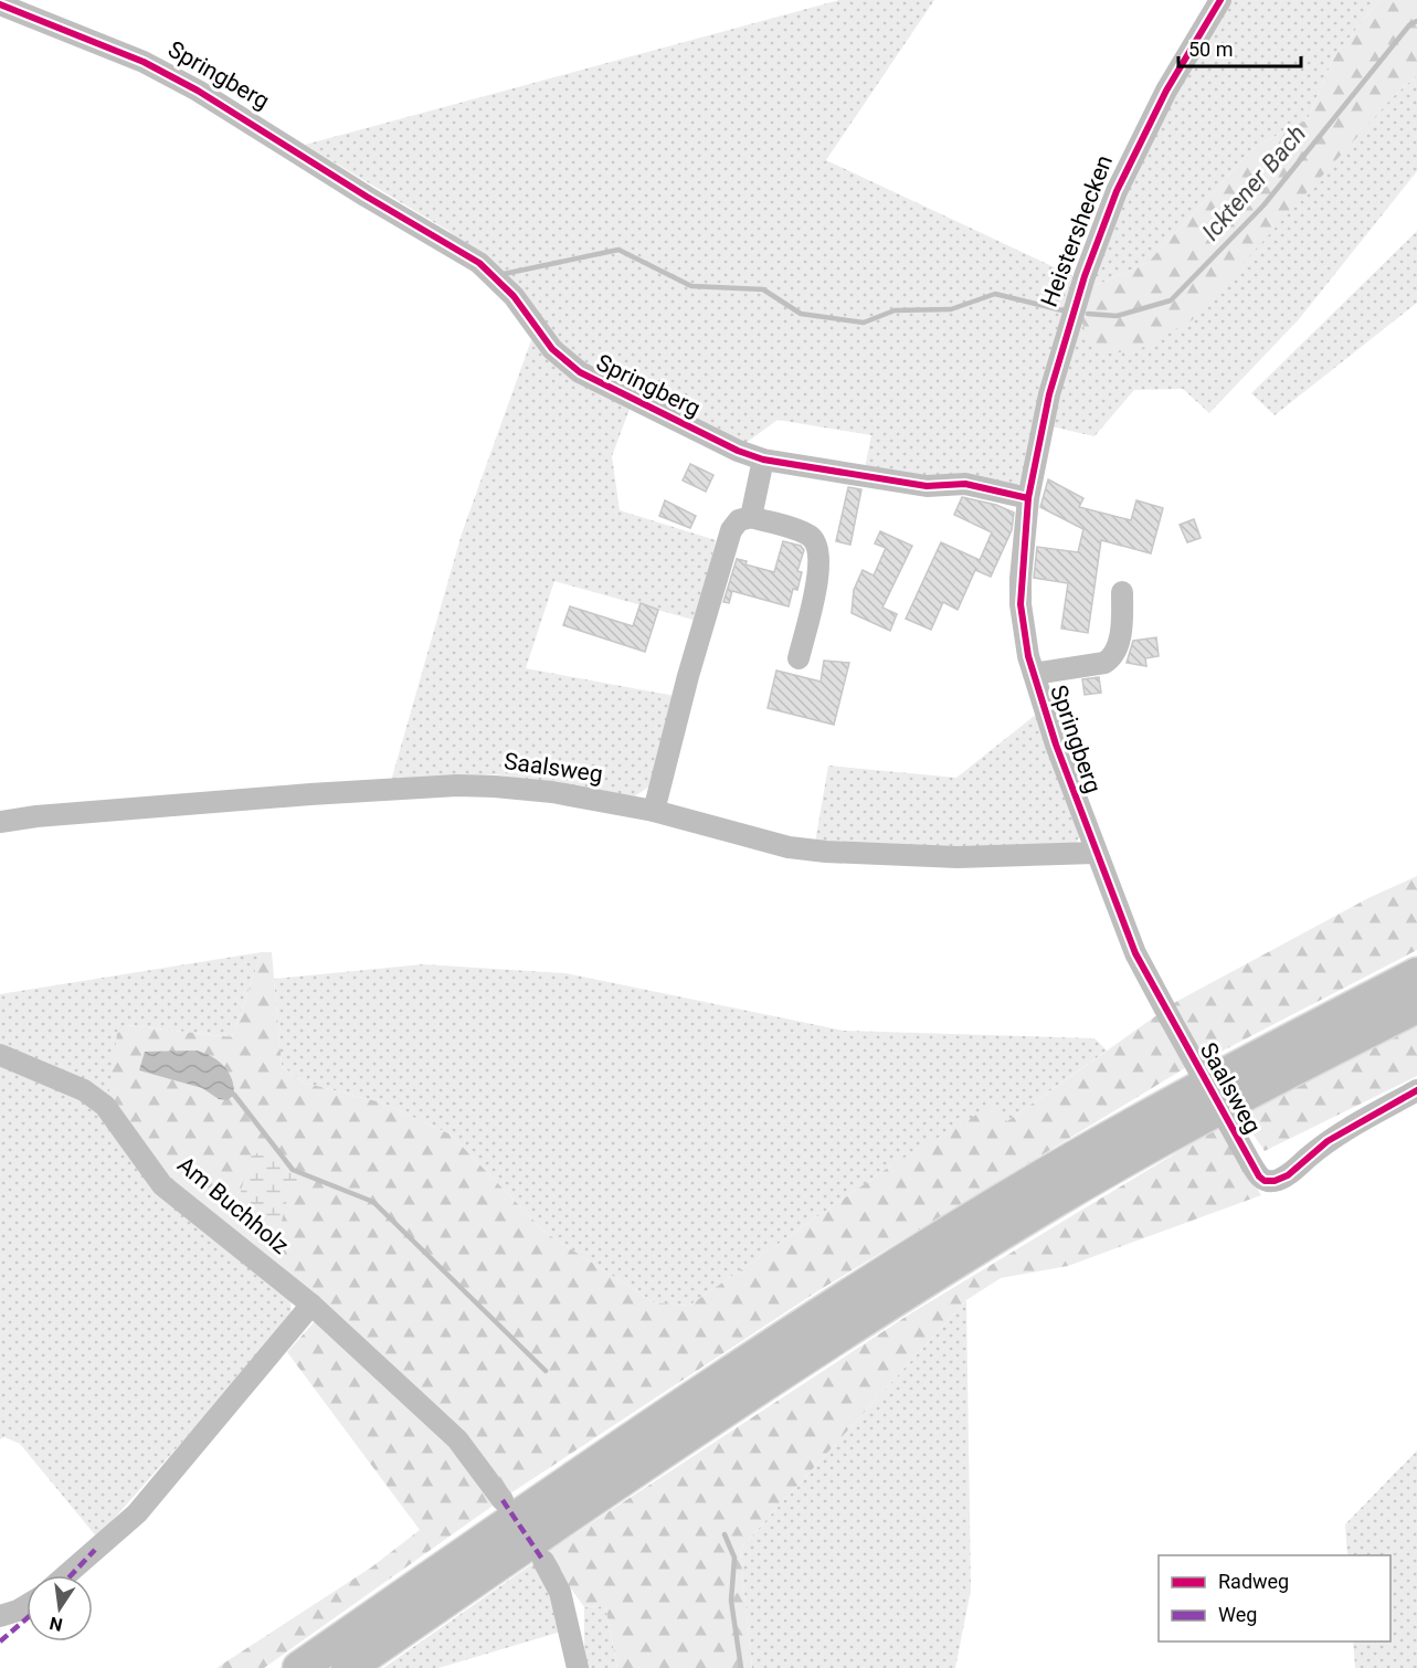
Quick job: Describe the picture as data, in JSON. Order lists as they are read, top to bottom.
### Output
{
  "streets": {
    "street": [
      "Springberg",
      "Heistershecken",
      "Saalsweg",
      "Am Buchholz"
    ]
  },
  "crossings": [
    ["Springberg", "Heistershecken"],
    ["Springberg", "Saalsweg"]
  ],
  "water": ["Icktener Bach"],
  "legend": ["Radweg", "Weg"],
  "scale_bar": "50 m",
  "north": "bottom"
}
